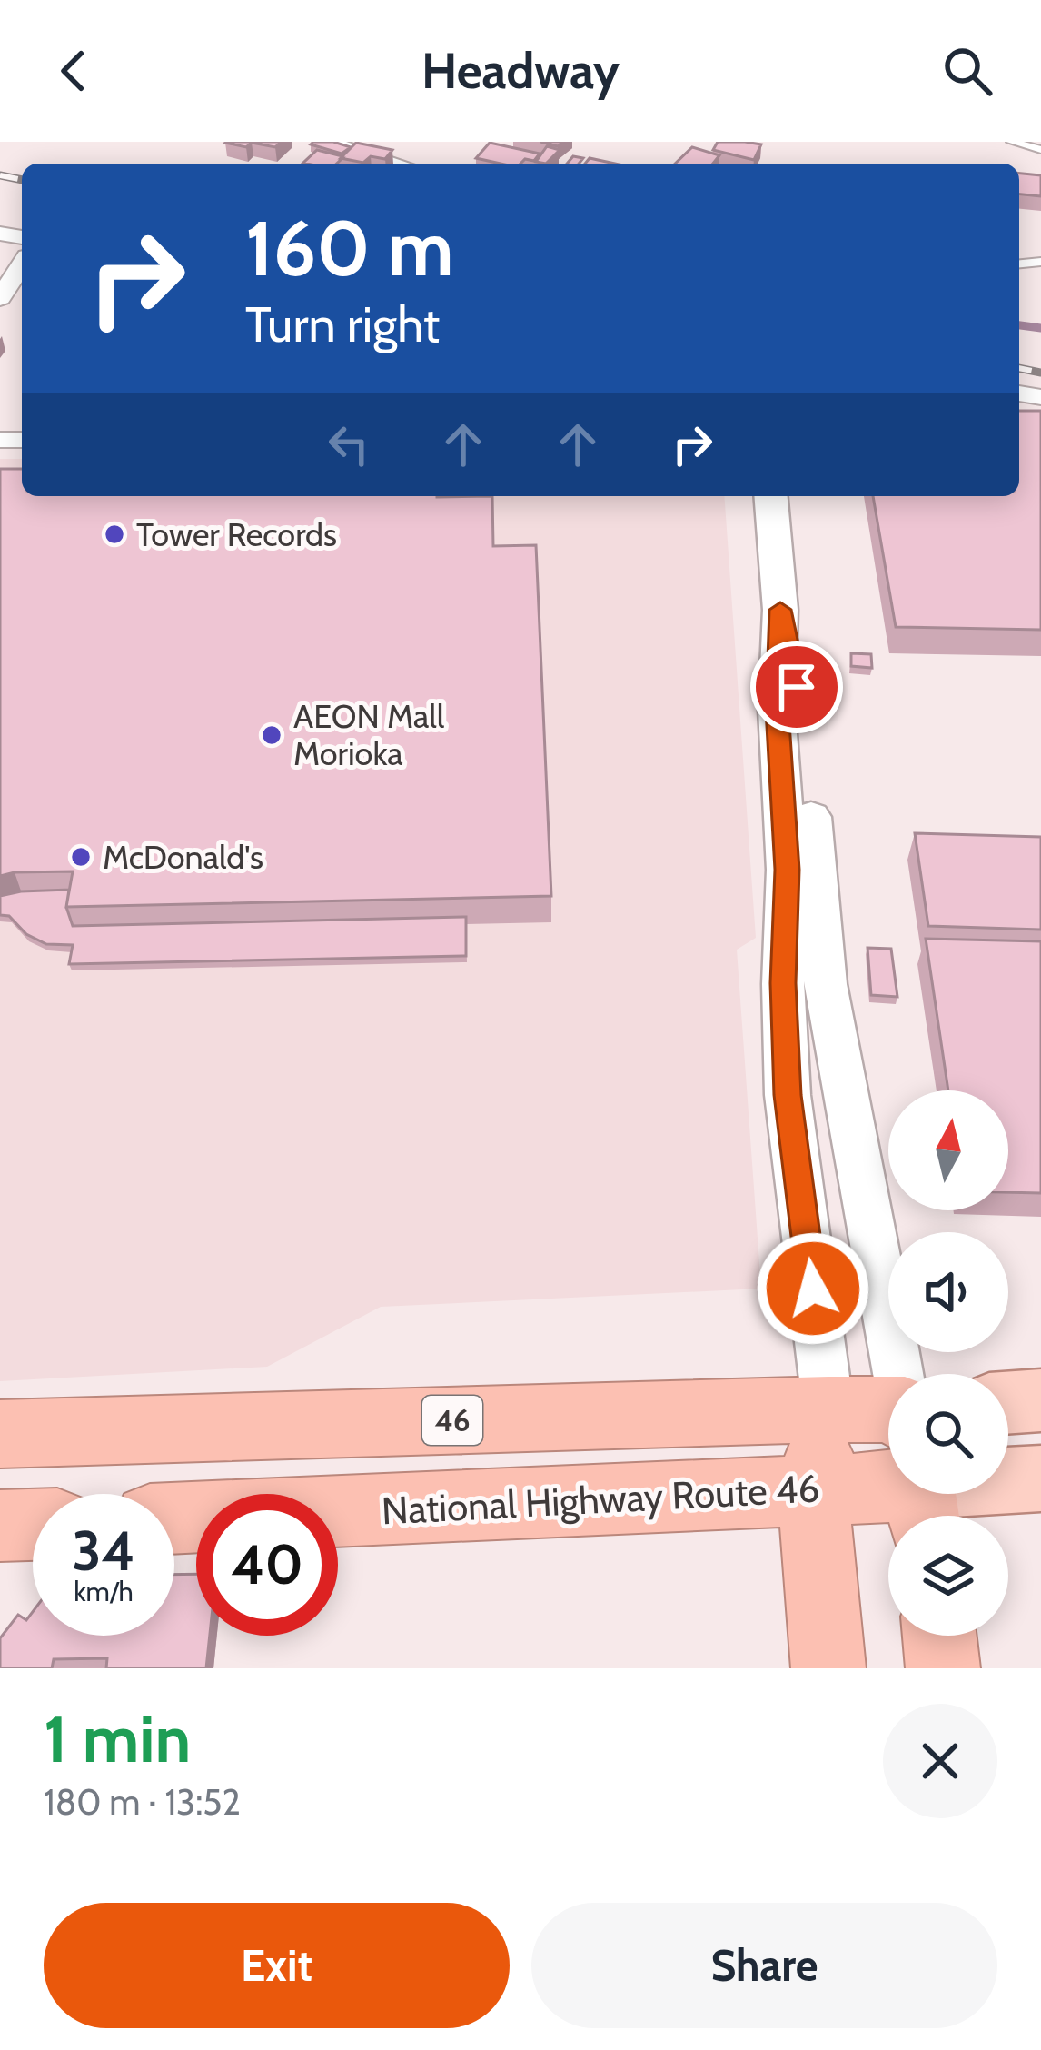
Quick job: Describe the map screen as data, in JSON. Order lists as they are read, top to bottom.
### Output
{
  "streets": {
    "highway": ["46", "National Highway Route 46"]
  },
  "places": ["Tower Records", "AEON Mall Morioka", "McDonald's"],
  "north": "top",
  "page": {
    "header": "Headway",
    "turn": ["160 m", "Turn right"],
    "speed": "34 km/h",
    "limit": "40",
    "heading": ["1 min", "180 m · 13:52"],
    "buttons": ["Exit", "Share"]
  }
}
